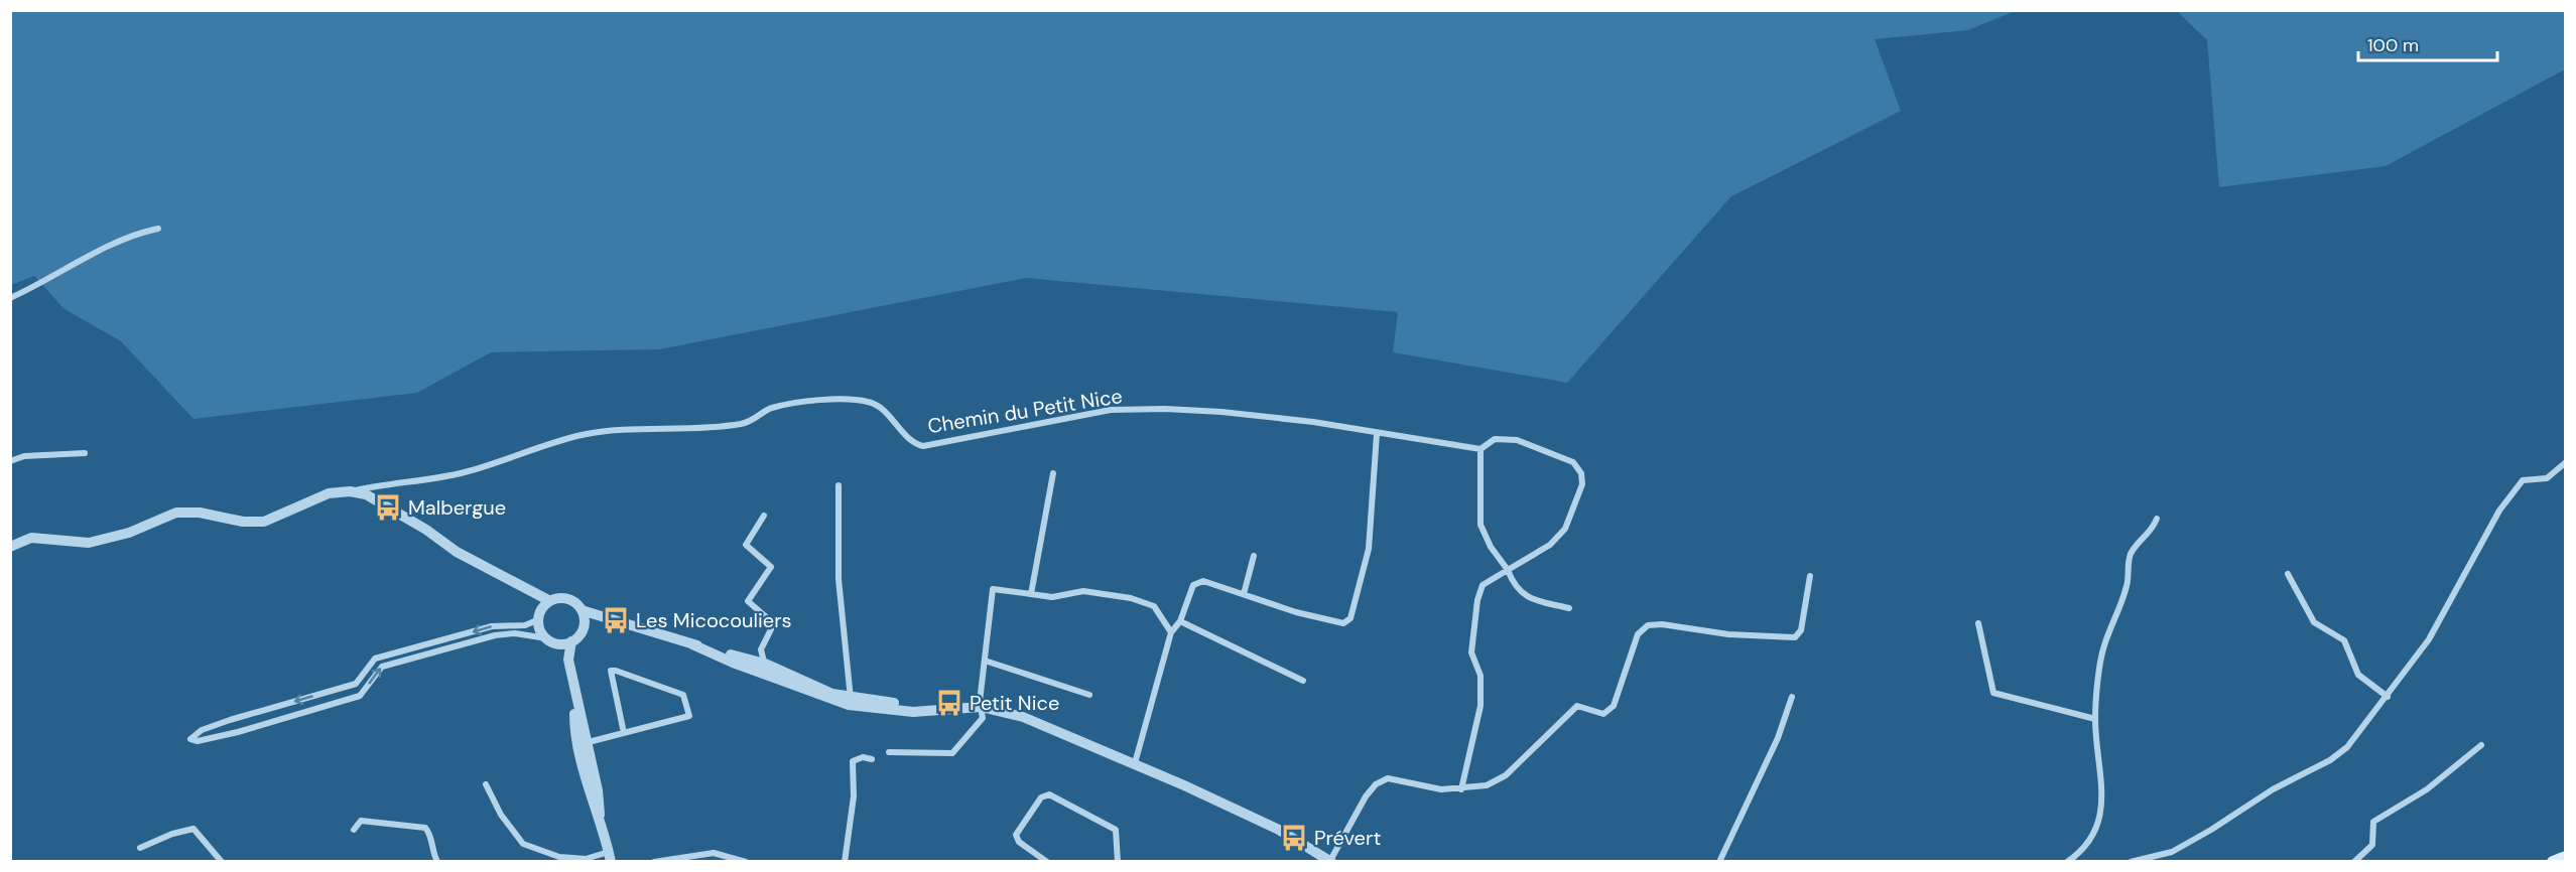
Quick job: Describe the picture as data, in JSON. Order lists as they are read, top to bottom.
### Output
{
  "streets": {
    "street": ["Chemin du Petit Nice"]
  },
  "places": {
    "bus stop": [
      "Malbergue",
      "Les Micocouliers",
      "Petit Nice",
      "Prévert"
    ]
  },
  "scale_bar": "100 m"
}
